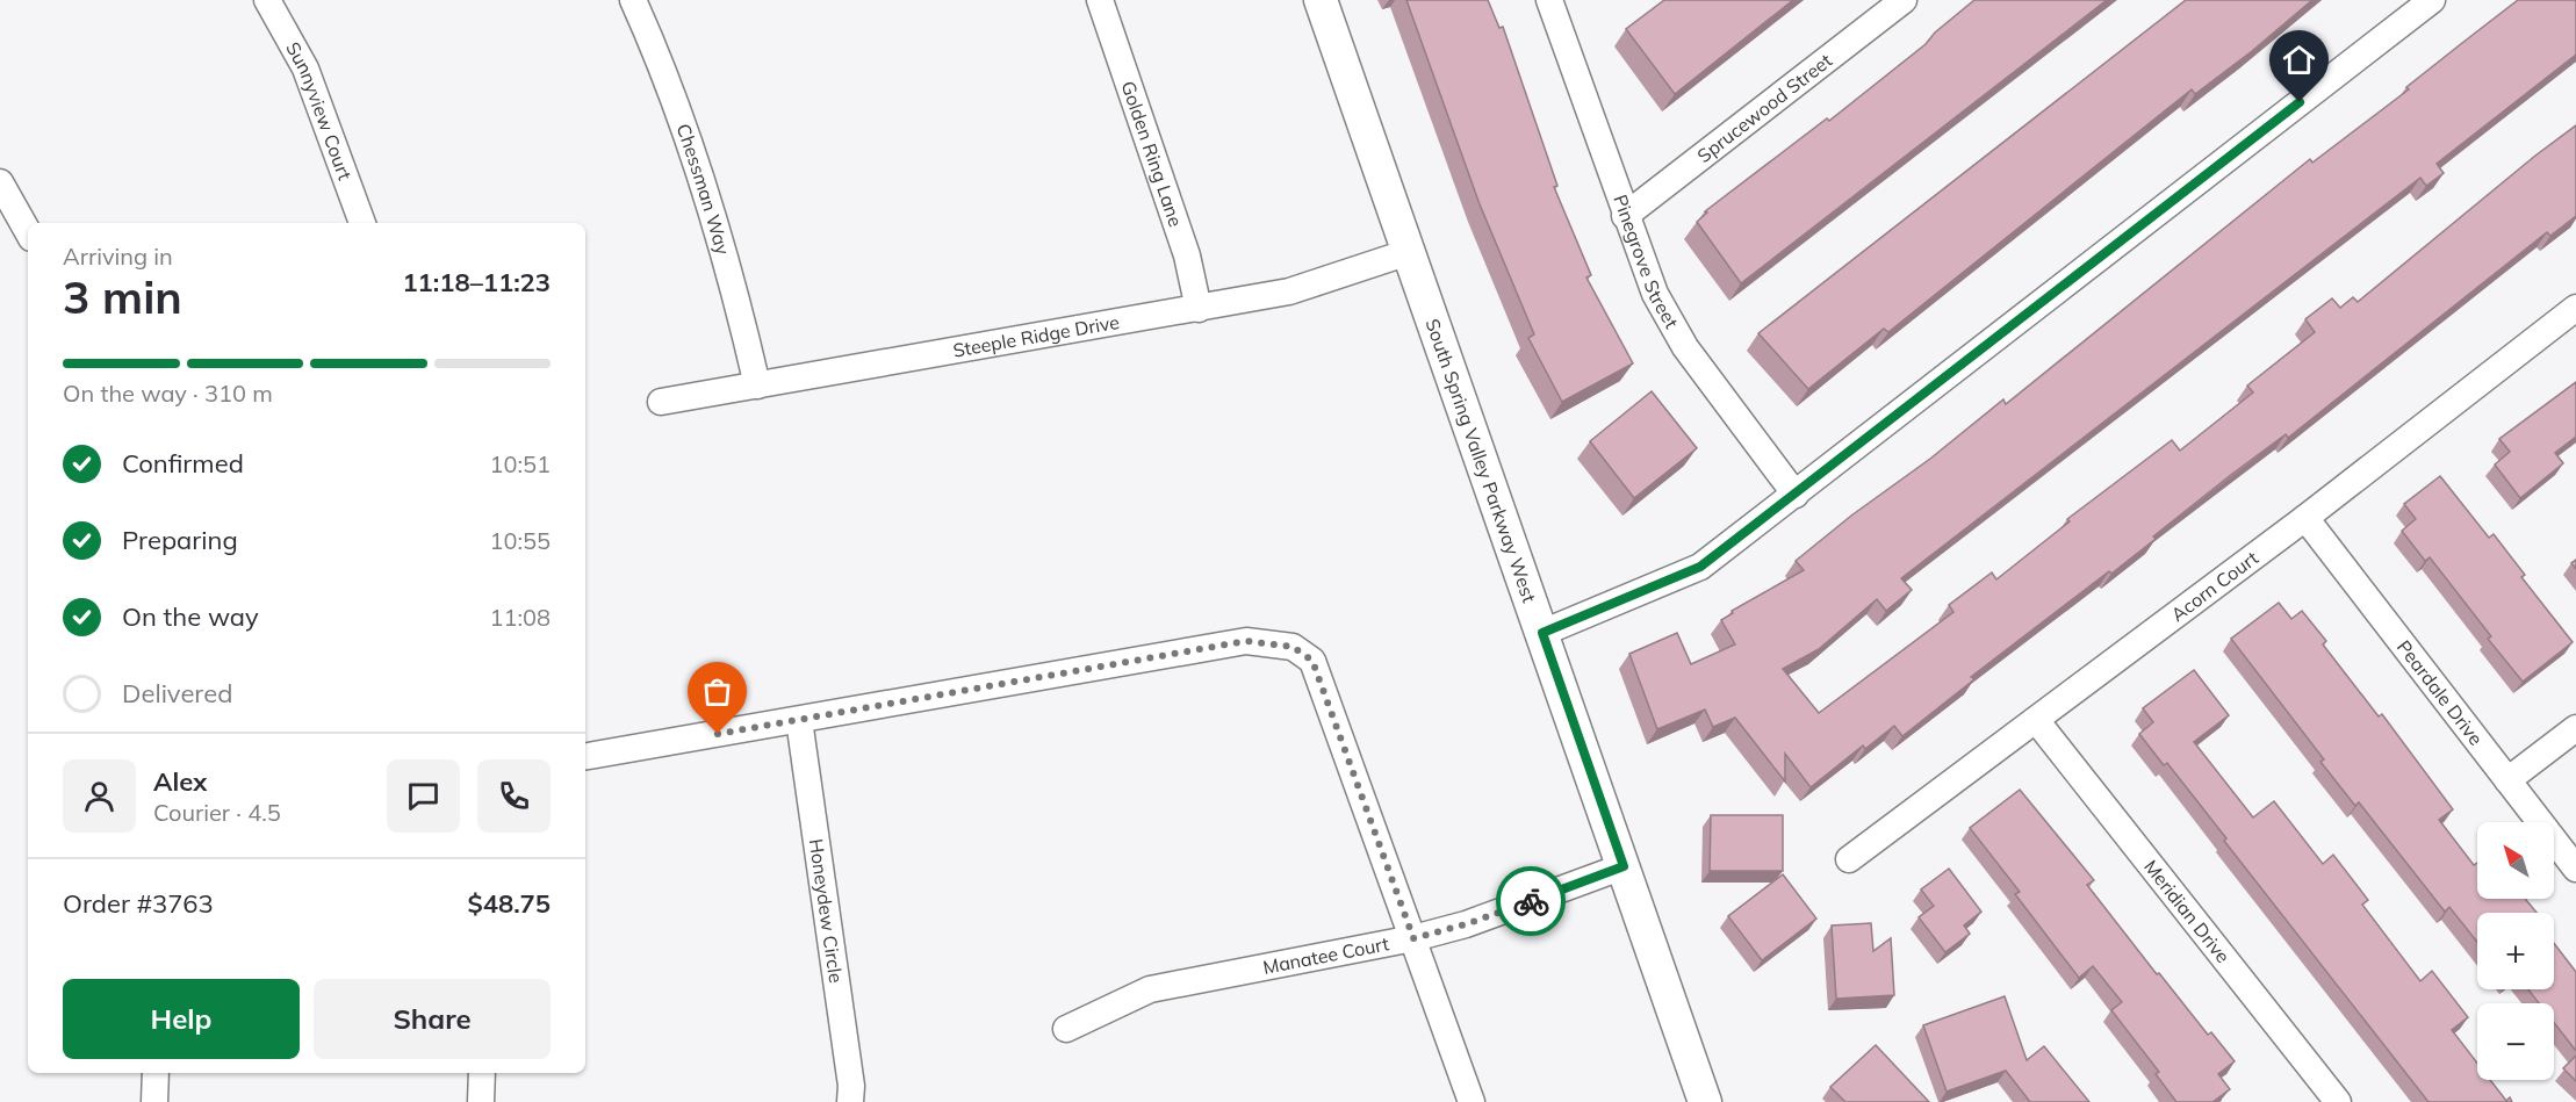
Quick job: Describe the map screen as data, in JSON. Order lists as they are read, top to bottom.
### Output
{
  "streets": {
    "street": [
      "Sprucewood Street",
      "Sunnyview Court",
      "Golden Ring Lane",
      "Chessman Way",
      "Pinegrove Street",
      "Steeple Ridge Drive",
      "South Spring Valley Parkway West",
      "Acorn Court",
      "Peardale Drive",
      "Honeydew Circle",
      "Meridian Drive",
      "Manatee Court"
    ]
  },
  "crossings": [
    ["Sprucewood Street", "Pinegrove Street"],
    ["Golden Ring Lane", "Steeple Ridge Drive"],
    ["Chessman Way", "Steeple Ridge Drive"],
    ["Steeple Ridge Drive", "South Spring Valley Parkway West"],
    ["South Spring Valley Parkway West", "Manatee Court"],
    ["Acorn Court", "Peardale Drive"],
    ["Acorn Court", "Meridian Drive"]
  ],
  "north": "top left",
  "page": {
    "heading": ["3 min", "Arriving in", "11:18–11:23"],
    "panel": [
      "Alex",
      "Courier · 4.5",
      "Order #3763",
      "$48.75"
    ],
    "bar": "On the way · 310 m",
    "list": [
      ["Confirmed", "10:51"],
      ["Preparing", "10:55"],
      ["On the way", "11:08"],
      "Delivered"
    ],
    "map_buttons": ["+", "−"],
    "buttons": ["Help", "Share"]
  }
}
